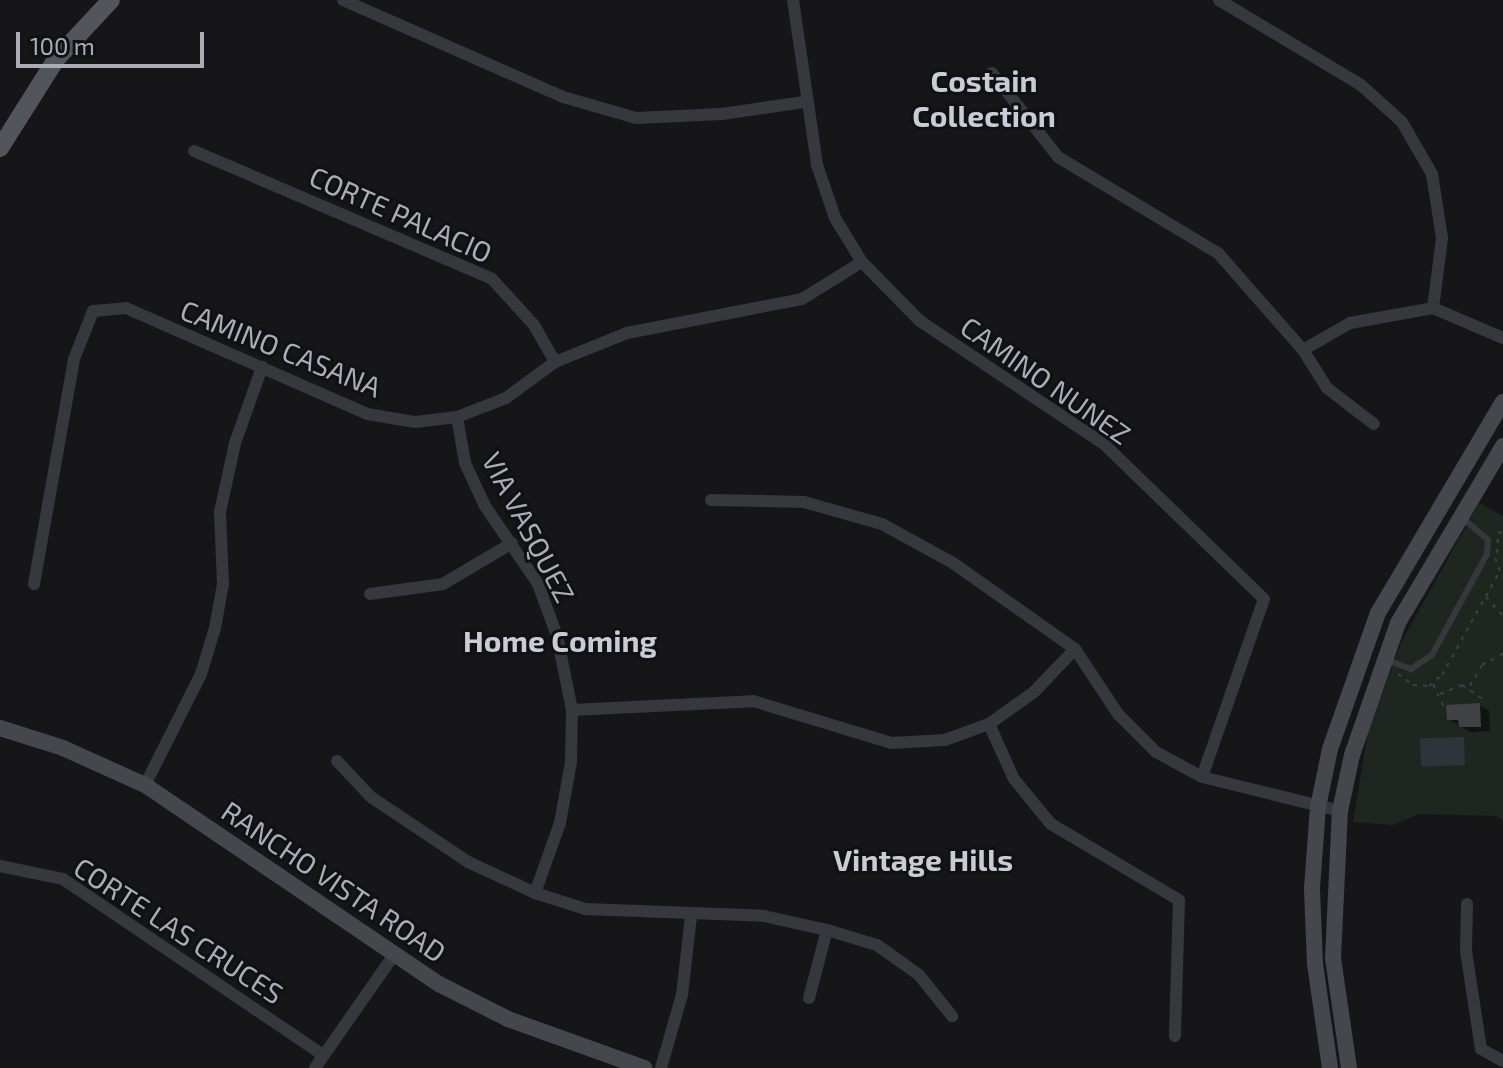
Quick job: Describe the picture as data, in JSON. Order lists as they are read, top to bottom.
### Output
{
  "streets": {
    "main road": ["RANCHO VISTA ROAD"],
    "street": [
      "CORTE PALACIO",
      "CAMINO CASANA",
      "CAMINO NUNEZ",
      "VIA VASQUEZ",
      "CORTE LAS CRUCES"
    ]
  },
  "crossings": [
    ["CORTE PALACIO", "CAMINO CASANA"],
    ["CAMINO CASANA", "CAMINO NUNEZ"],
    ["CAMINO CASANA", "VIA VASQUEZ"]
  ],
  "districts": ["Costain Collection", "Home Coming", "Vintage Hills"],
  "scale_bar": "100 m"
}
